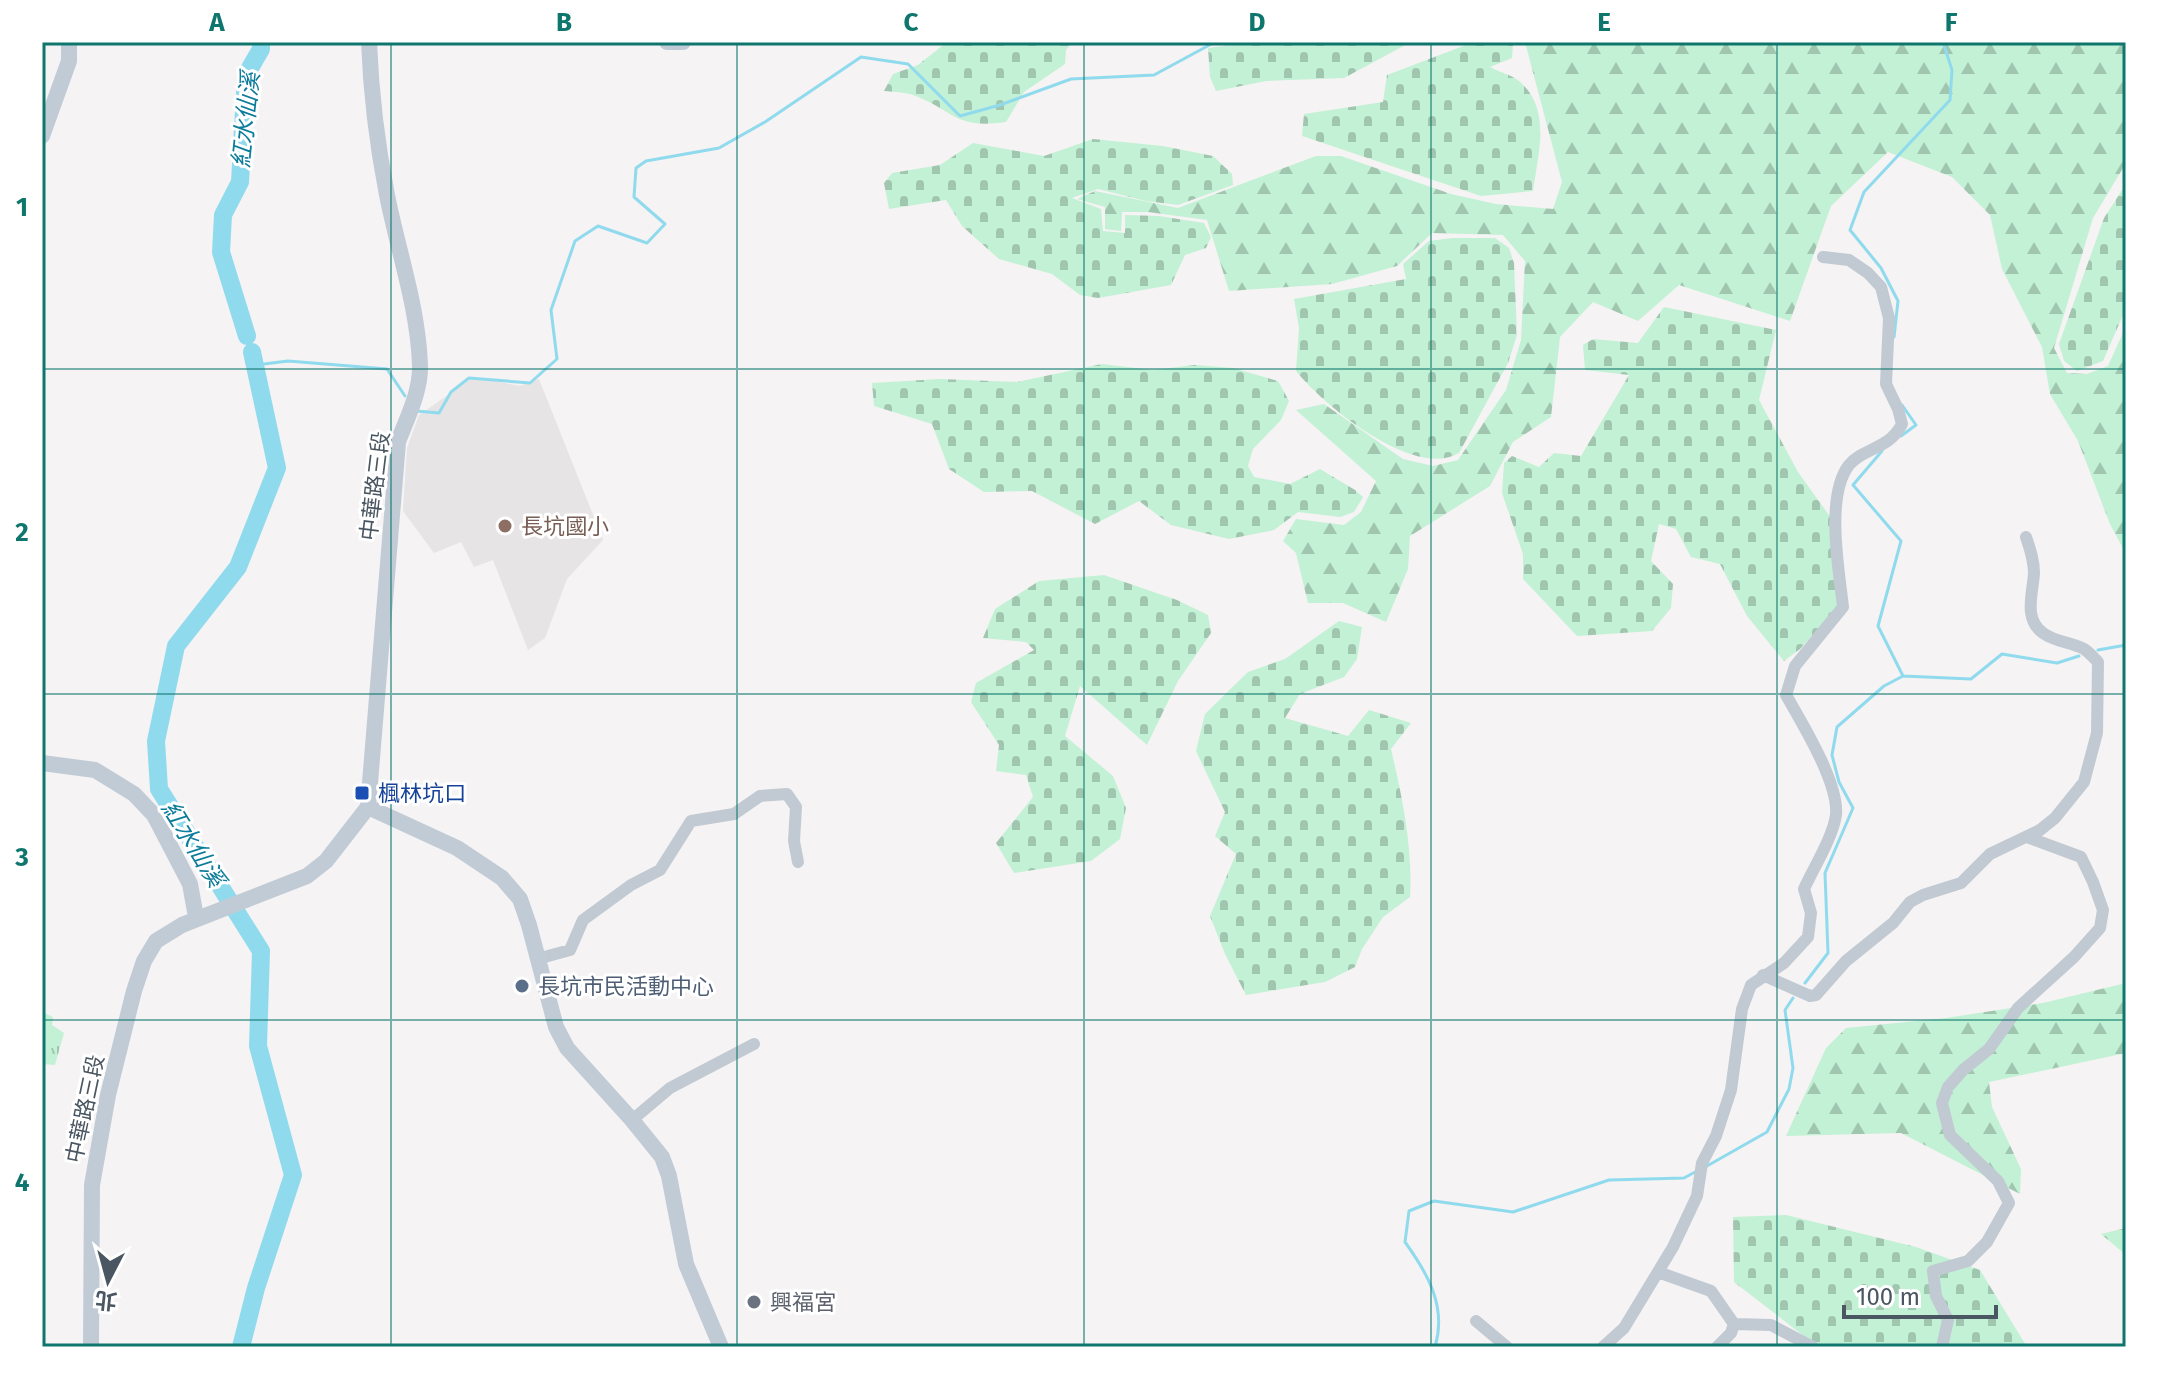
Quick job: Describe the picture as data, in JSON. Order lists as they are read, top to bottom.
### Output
{
  "streets": {
    "main road": ["中華路三段"]
  },
  "water": ["紅水仙溪"],
  "places": {
    "other": ["長坑國小", "長坑市民活動中心", "興福宮"],
    "transit": ["楓林坑口"]
  },
  "scale_bar": "100 m",
  "north": "bottom",
  "grid": {
    "columns": [
      "A",
      "B",
      "C",
      "D",
      "E",
      "F"
    ],
    "rows": [
      "1",
      "2",
      "3",
      "4"
    ]
  }
}
